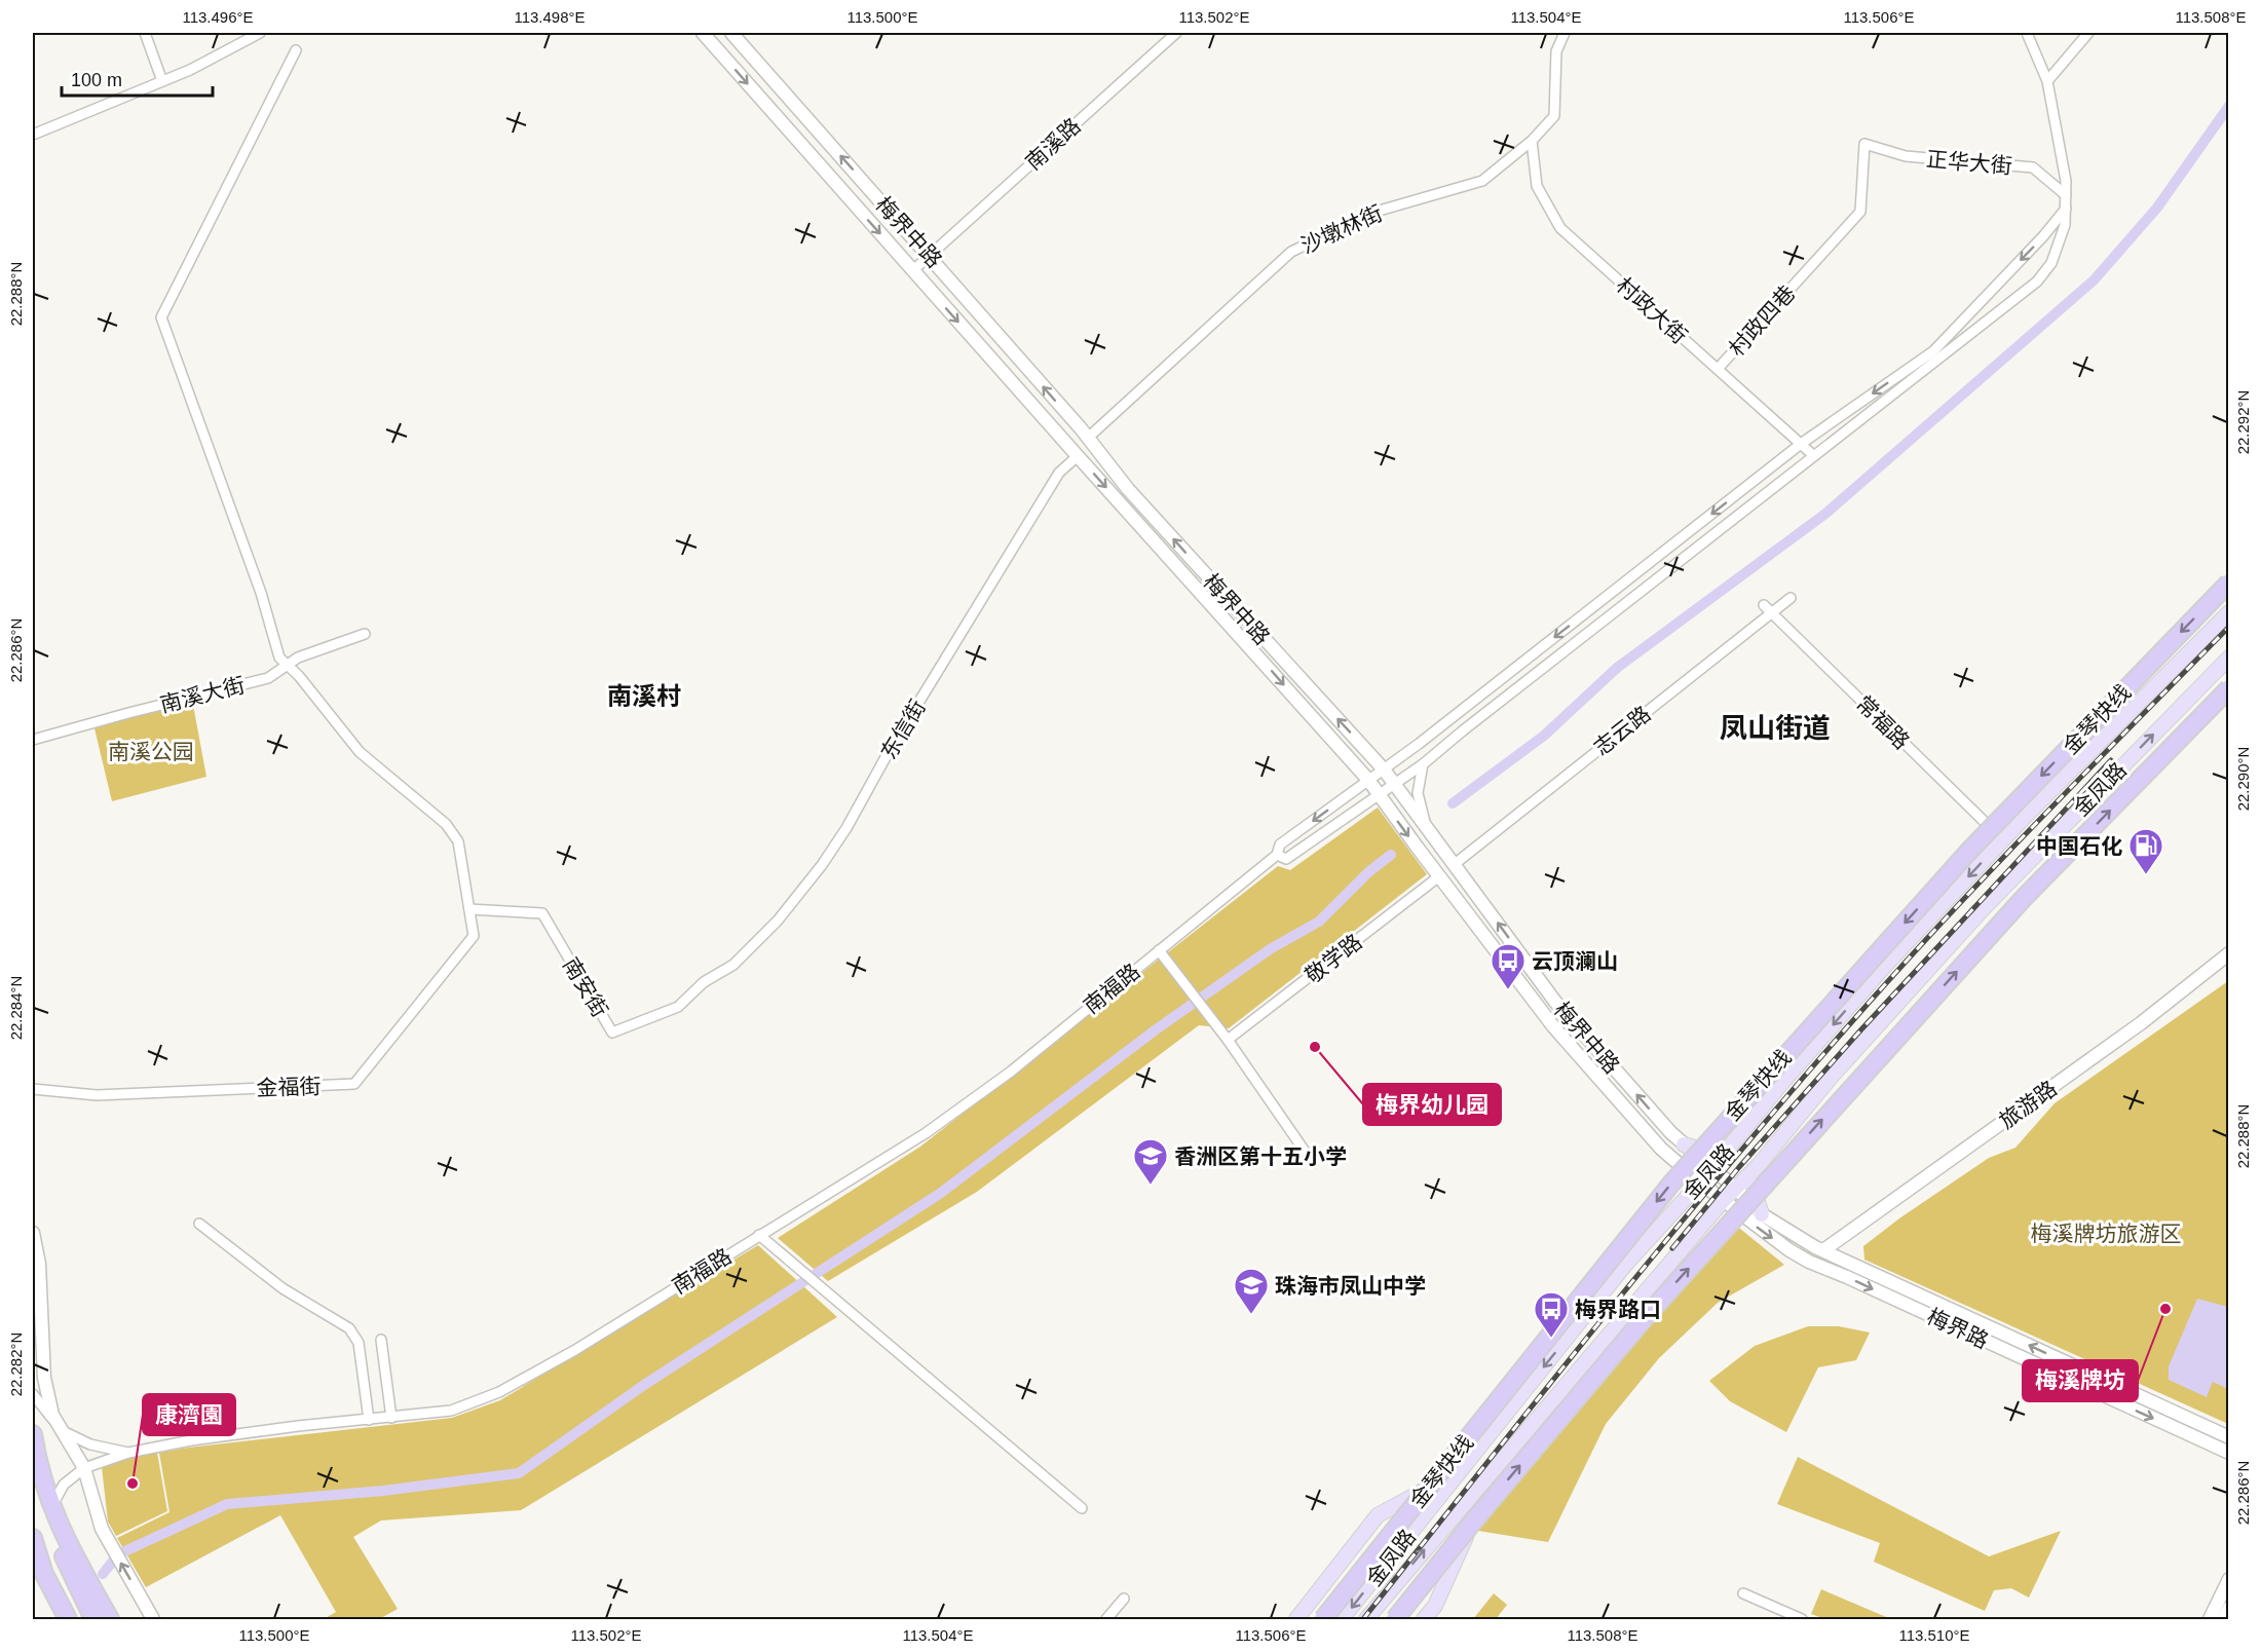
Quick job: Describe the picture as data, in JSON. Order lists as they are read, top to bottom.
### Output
{
  "streets": {
    "highway": ["金琴快线"],
    "main road": [
      "梅界中路",
      "金凤路",
      "旅游路",
      "梅界路"
    ],
    "street": [
      "南溪路",
      "正华大街",
      "沙墩林街",
      "村政大街",
      "村政四巷",
      "南溪大街",
      "常福路",
      "东信街",
      "志云路",
      "敬学路",
      "南安街",
      "南福路",
      "金福街"
    ]
  },
  "crossings": [
    ["南溪路", "梅界中路"],
    ["正华大街", "村政四巷"],
    ["沙墩林街", "梅界中路"],
    ["沙墩林街", "村政大街"],
    ["梅界中路", "东信街"],
    ["梅界中路", "志云路"],
    ["梅界中路", "金凤路"],
    ["梅界中路", "敬学路"],
    ["梅界中路", "旅游路"],
    ["梅界中路", "梅界路"],
    ["村政大街", "村政四巷"],
    ["常福路", "志云路"],
    ["常福路", "金凤路"],
    ["东信街", "南安街"],
    ["金凤路", "梅界路"],
    ["南安街", "金福街"]
  ],
  "one_way": ["梅界路"],
  "districts": ["南溪村", "凤山街道"],
  "parks": ["南溪公园", "梅溪牌坊旅游区"],
  "places": {
    "fuel station": ["中国石化"],
    "bus stop": ["云顶澜山", "梅界路口"],
    "other": ["梅界幼儿园", "梅溪牌坊", "康濟園"],
    "school or university": ["香洲区第十五小学", "珠海市凤山中学"]
  },
  "scale_bar": "100 m",
  "coordinates": [
    "113.496°E",
    "113.498°E",
    "113.500°E",
    "113.502°E",
    "113.504°E",
    "113.506°E",
    "113.508°E",
    "22.288°N",
    "22.292°N",
    "22.286°N",
    "22.290°N",
    "22.284°N",
    "22.282°N",
    "113.510°E"
  ]
}
